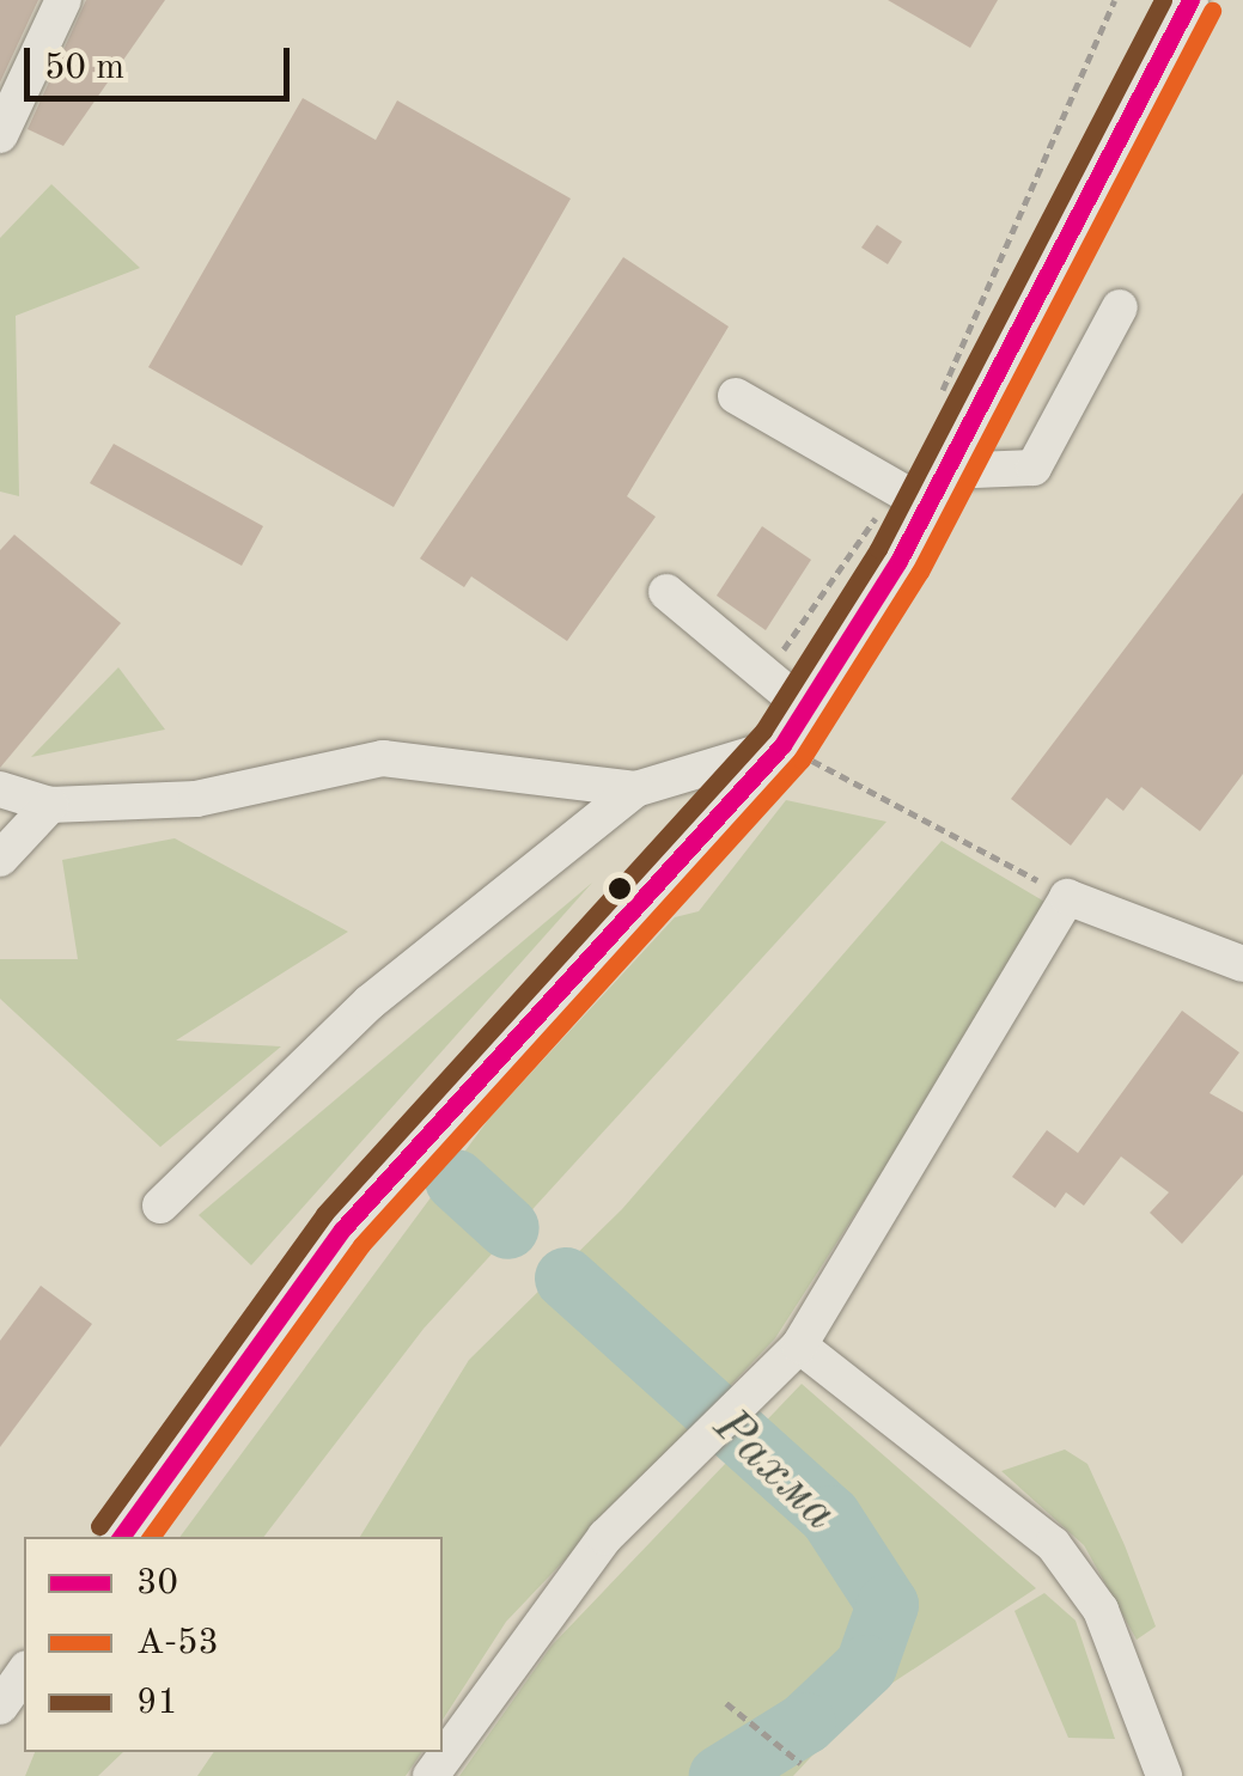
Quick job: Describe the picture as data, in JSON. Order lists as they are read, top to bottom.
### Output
{
  "water": ["Рахма"],
  "lines": ["transit line 30", "transit line 91", "transit line А-53"],
  "legend": ["30", "А-53", "91"],
  "scale_bar": "50 m"
}
